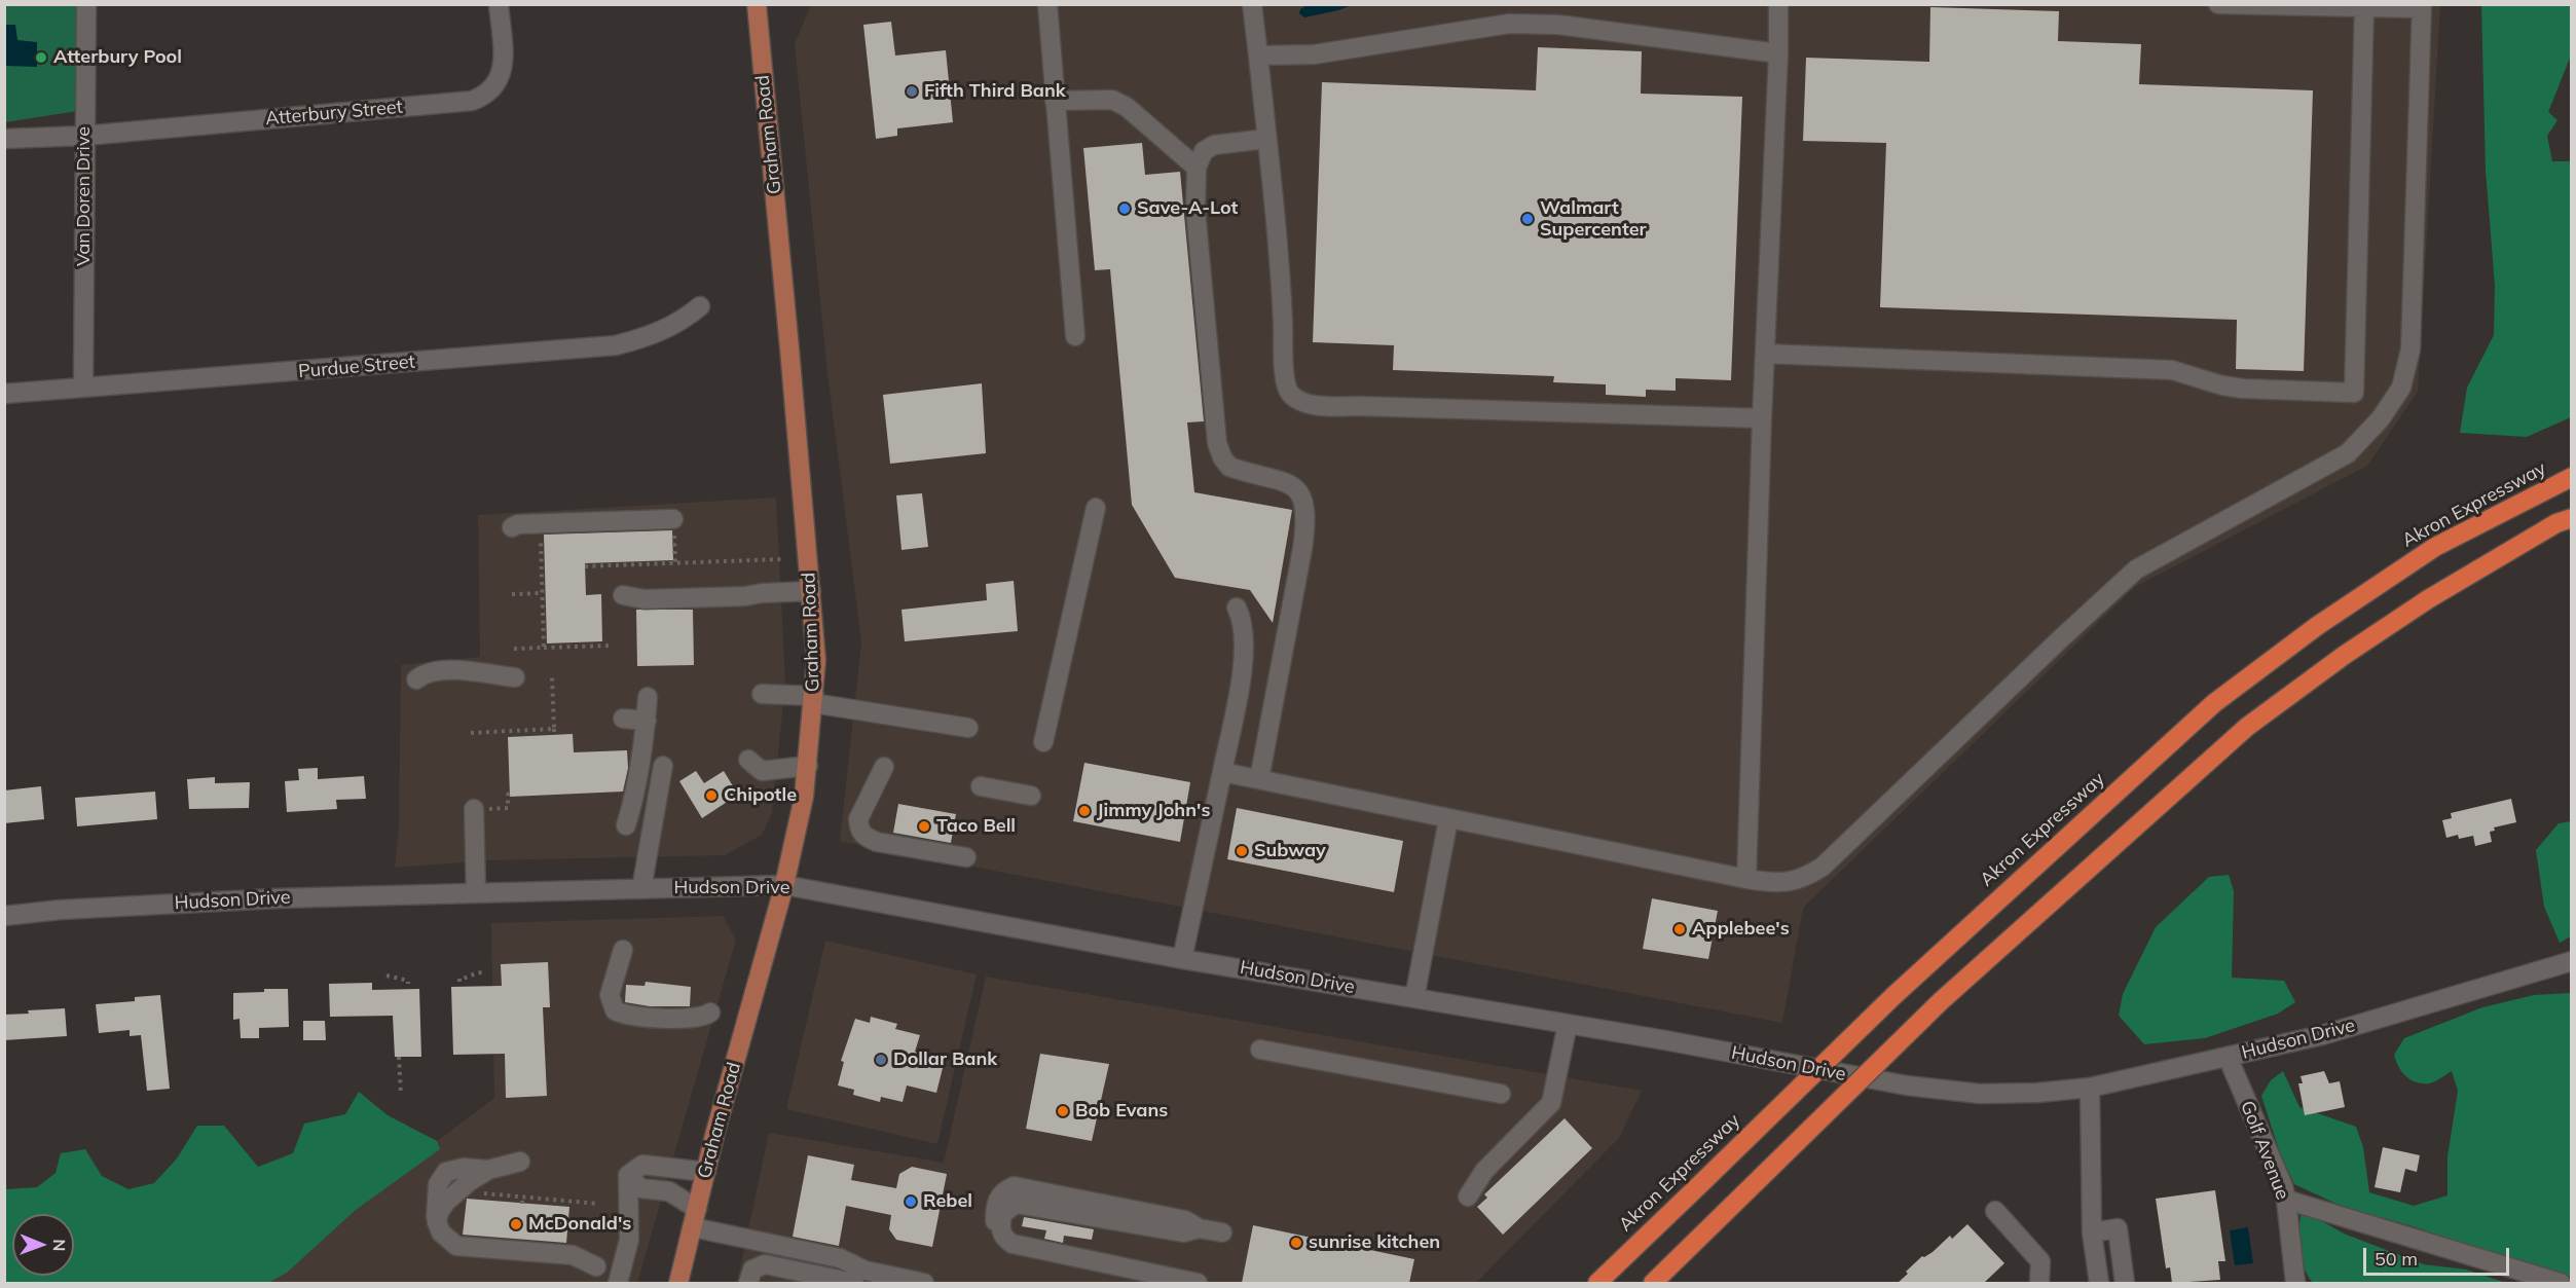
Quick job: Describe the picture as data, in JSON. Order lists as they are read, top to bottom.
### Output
{
  "streets": {
    "highway": ["Akron Expressway"],
    "main road": ["Graham Road"],
    "street": [
      "Atterbury Street",
      "Van Doren Drive",
      "Purdue Street",
      "Hudson Drive",
      "Golf Avenue"
    ]
  },
  "crossings": [
    ["Atterbury Street", "Van Doren Drive"],
    ["Graham Road", "Hudson Drive"],
    ["Van Doren Drive", "Purdue Street"],
    ["Hudson Drive", "Golf Avenue"]
  ],
  "places": [
    "Atterbury Pool",
    "Fifth Third Bank",
    "Save-A-Lot",
    "Walmart Supercenter",
    "Chipotle",
    "Jimmy John's",
    "Taco Bell",
    "Subway",
    "Applebee's",
    "Dollar Bank",
    "Bob Evans",
    "Rebel",
    "McDonald's",
    "sunrise kitchen"
  ],
  "scale_bar": "50 m",
  "north": "right"
}
